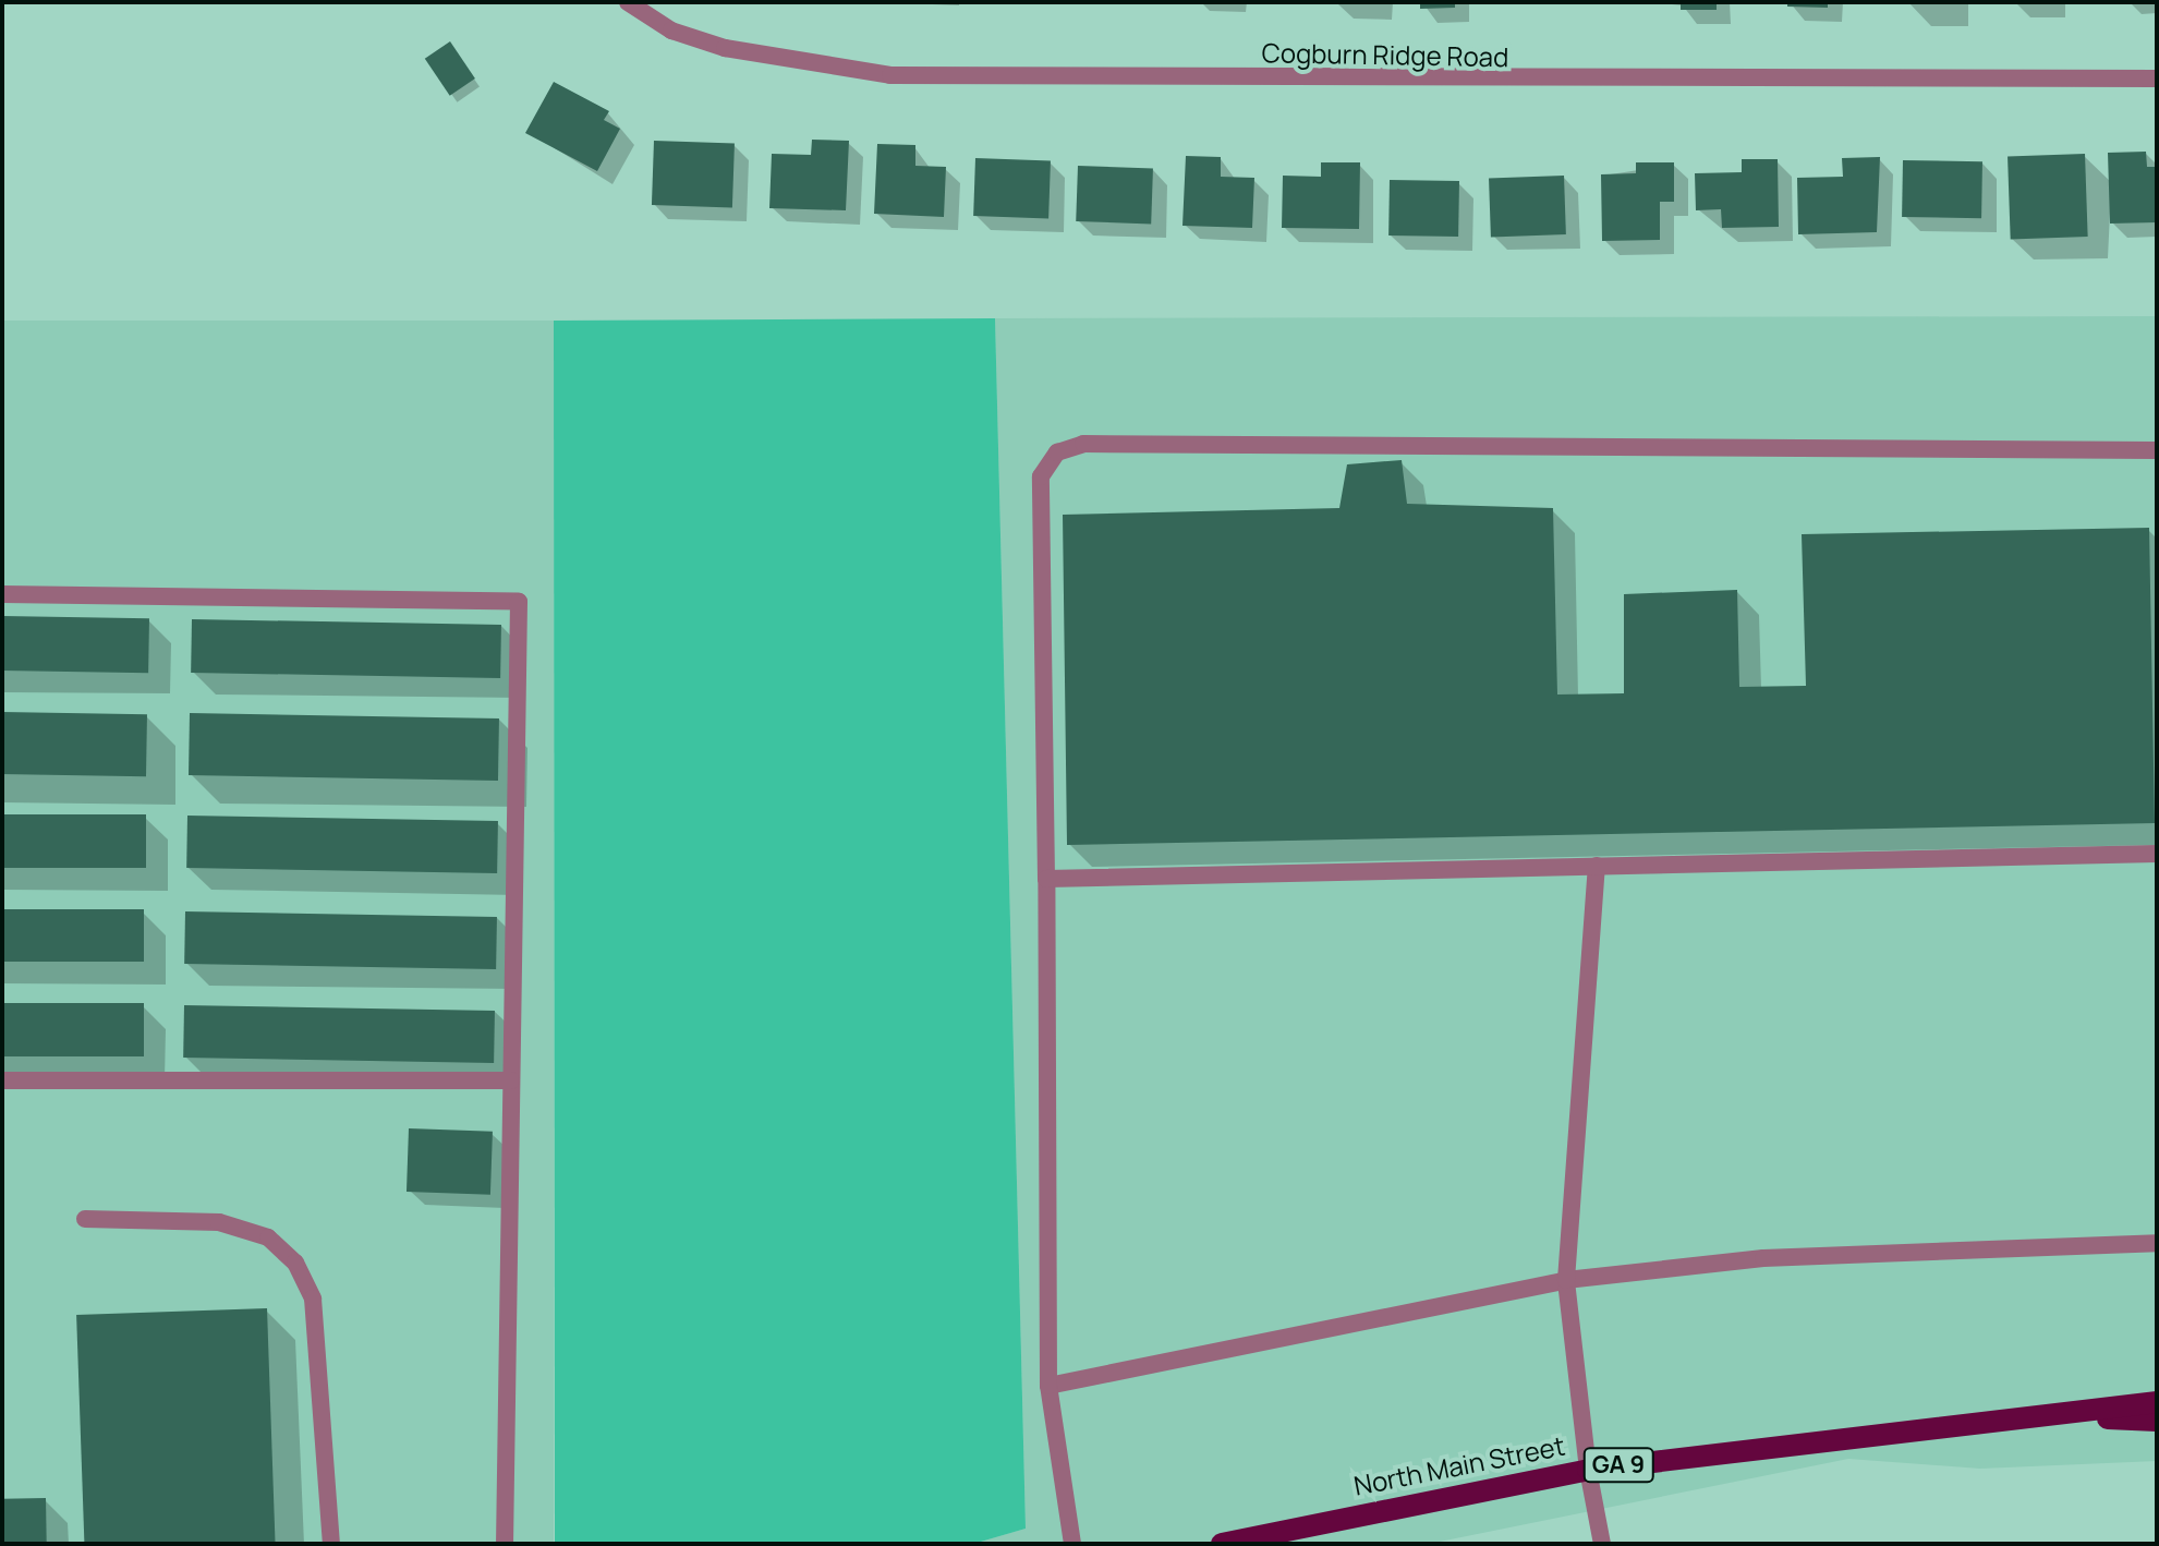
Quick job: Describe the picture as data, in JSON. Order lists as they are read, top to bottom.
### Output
{
  "streets": {
    "main road": ["North Main Street", "GA 9"],
    "street": ["Cogburn Ridge Road"]
  }
}
